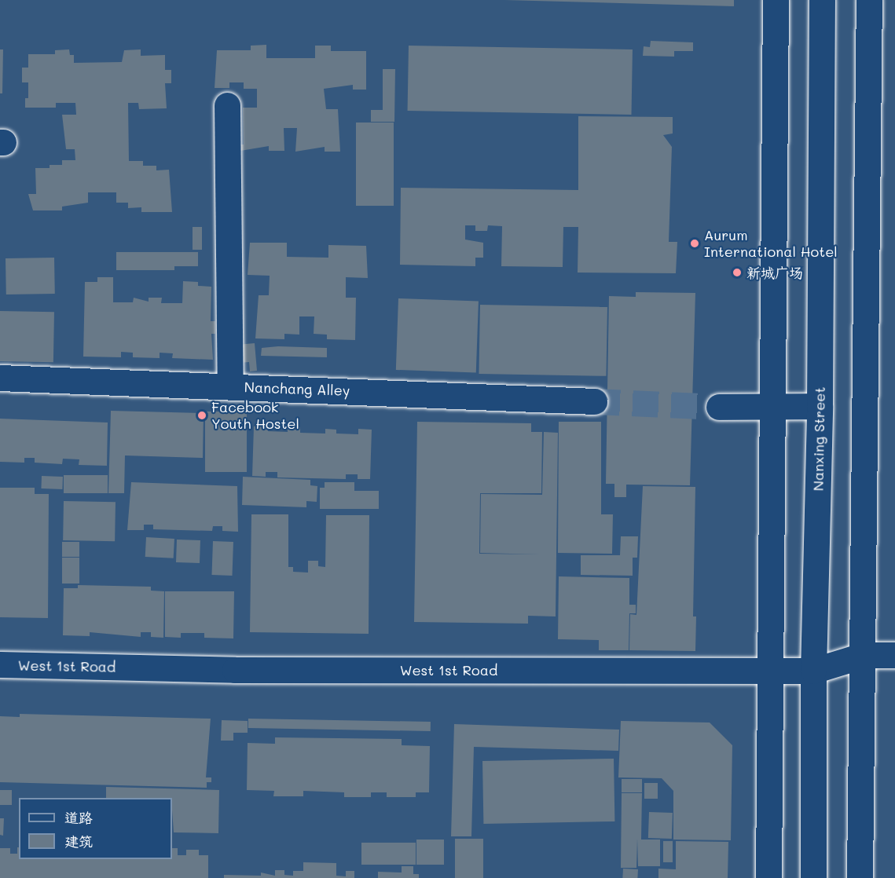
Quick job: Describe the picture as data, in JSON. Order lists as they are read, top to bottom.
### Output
{
  "streets": {
    "street": ["Nanchang Alley", "Nanxing Street", "West 1st Road"]
  },
  "crossings": [
    ["Nanxing Street", "West 1st Road"]
  ],
  "places": ["Aurum International Hotel", "新城广场", "Facebook Youth Hostel"],
  "legend": ["道路", "建筑"]
}
